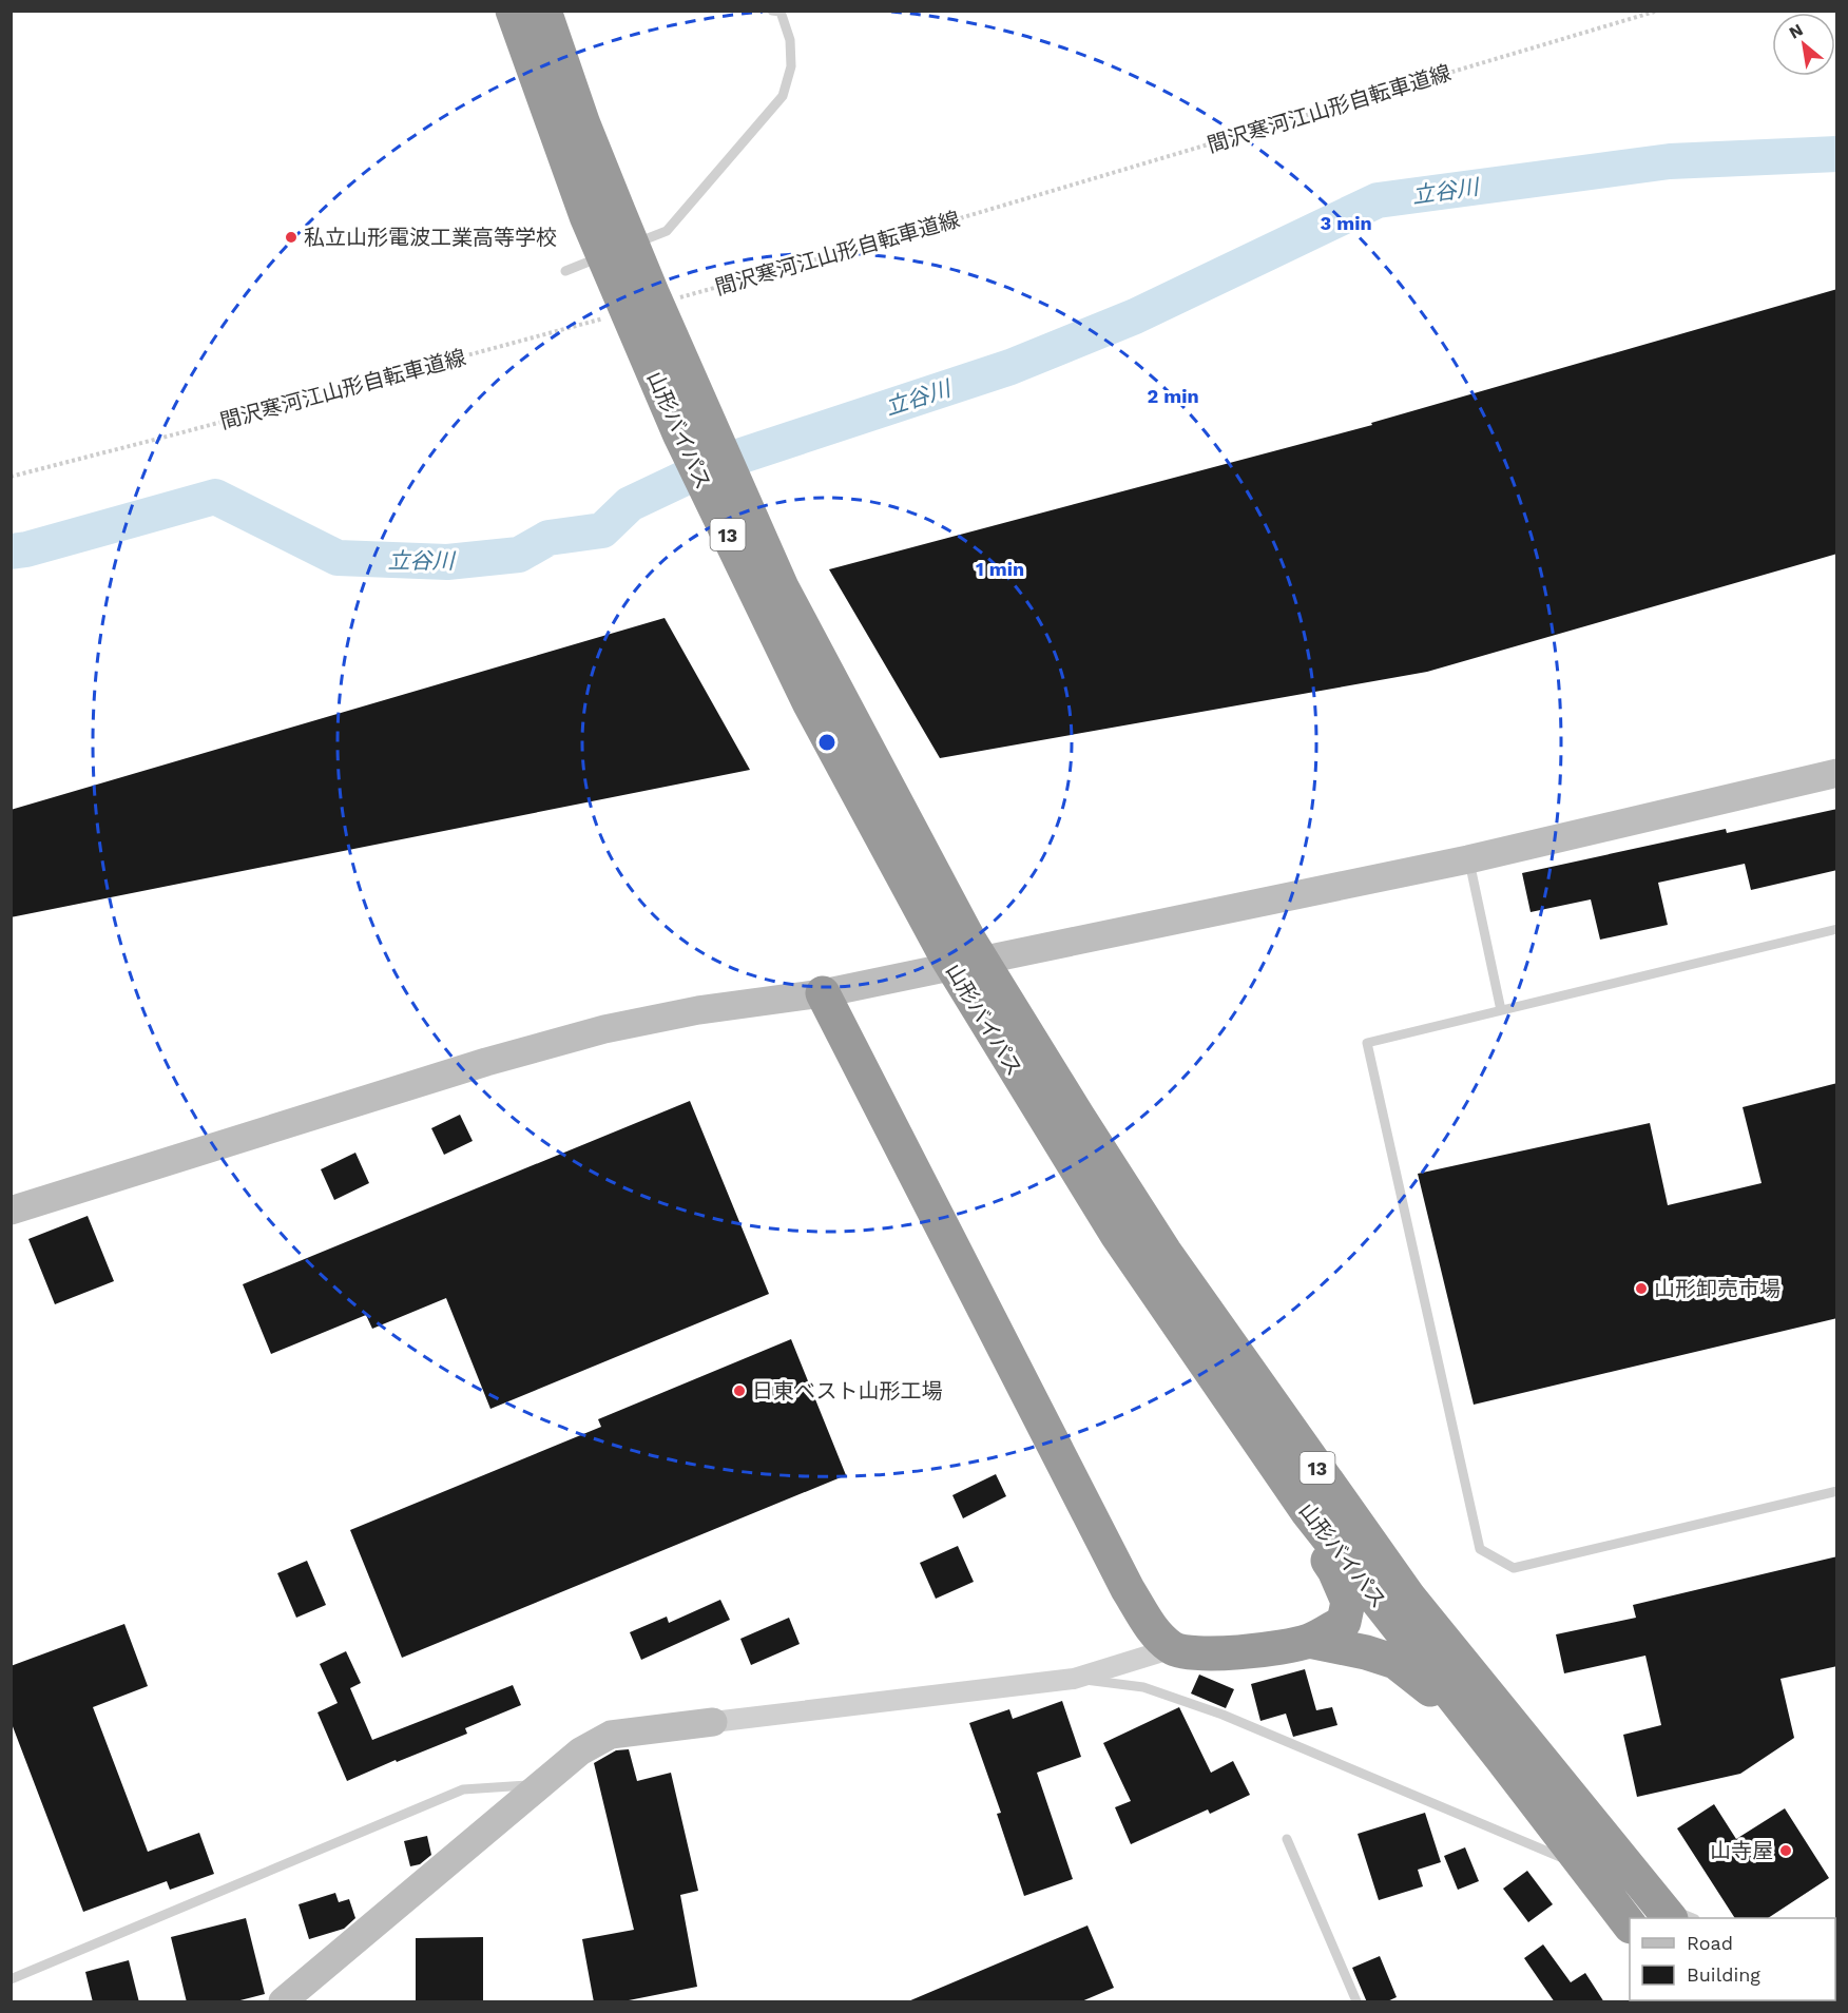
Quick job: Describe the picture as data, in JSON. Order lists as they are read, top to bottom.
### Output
{
  "streets": {
    "highway": ["山形バイパス", "13"],
    "path": ["間沢寒河江山形自転車道線"]
  },
  "water": ["立谷川"],
  "places": [
    "私立山形電波工業高等学校",
    "山形卸売市場",
    "日東ベスト山形工場",
    "山寺屋"
  ],
  "legend": ["Road", "Building"],
  "north": "top left",
  "rings": ["3 min", "2 min", "1 min"]
}
